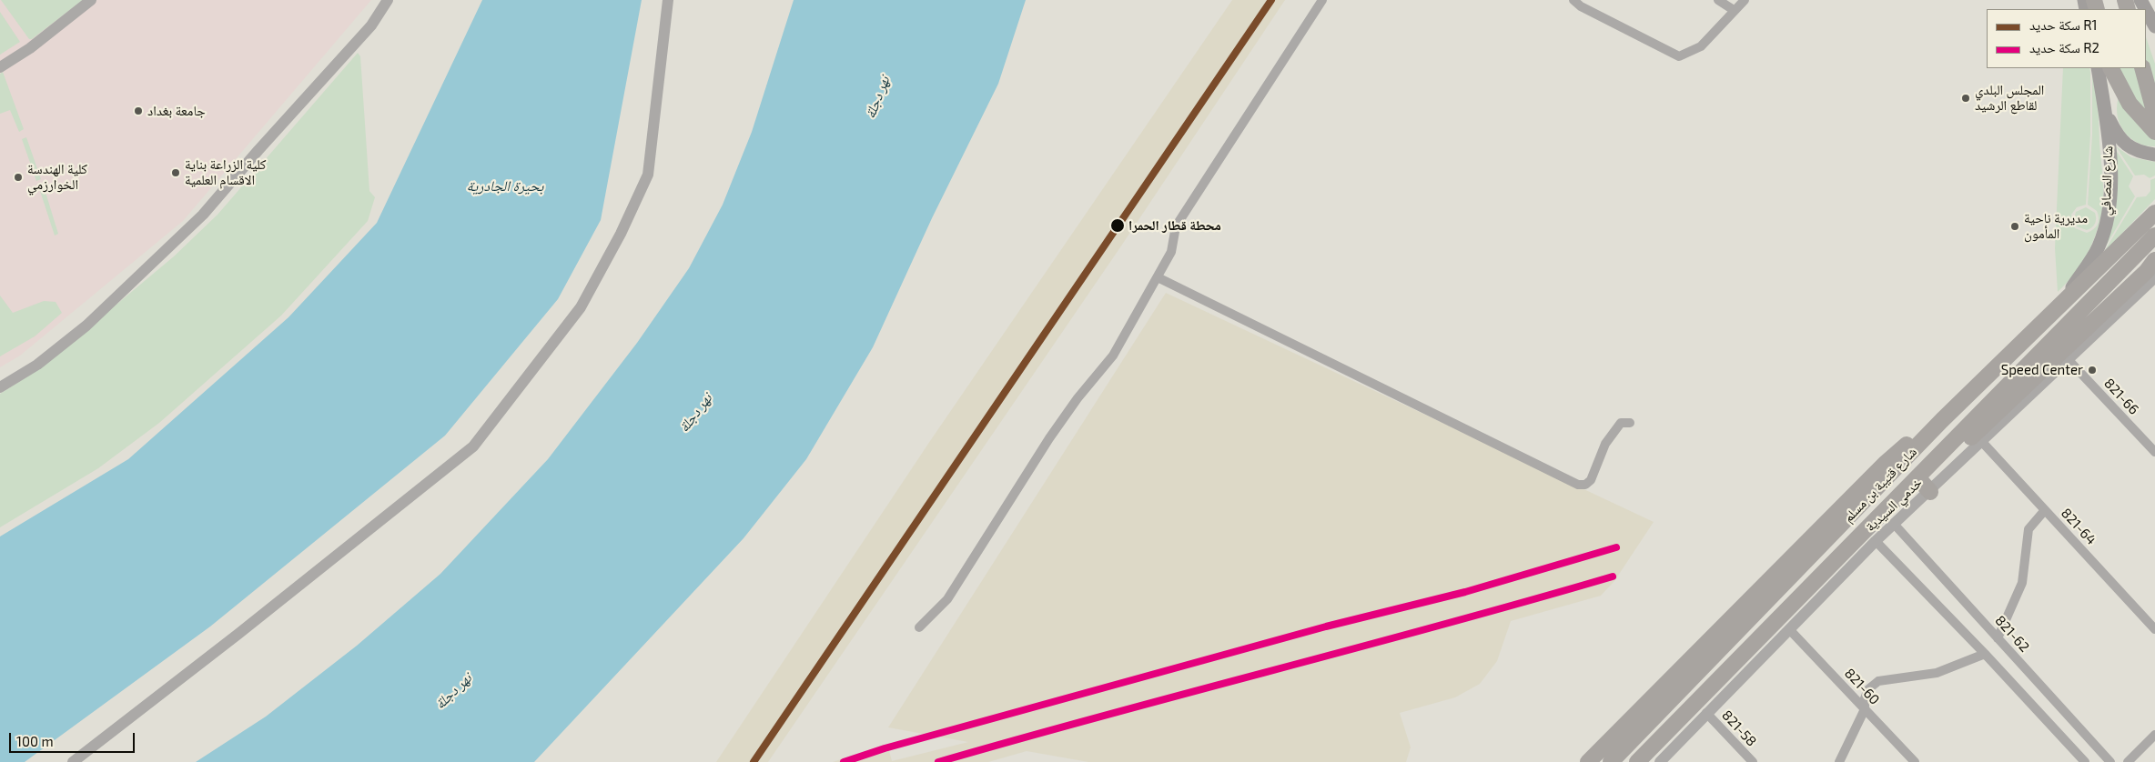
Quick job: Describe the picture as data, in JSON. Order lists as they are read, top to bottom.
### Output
{
  "streets": {
    "highway": ["شارع قتيبة بن مسلم"],
    "main road": ["شارع المصافي"],
    "street": [
      "821-66",
      "خدمي السيدية",
      "821-64",
      "821-62",
      "821-60",
      "821-58"
    ]
  },
  "crossings": [
    ["شارع المصافي", "شارع قتيبة بن مسلم"],
    ["821-66", "خدمي السيدية"],
    ["خدمي السيدية", "821-64"],
    ["خدمي السيدية", "821-62"],
    ["خدمي السيدية", "821-60"],
    ["خدمي السيدية", "821-58"]
  ],
  "water": ["نهر دجلة", "بحيرة الجادرية"],
  "places": [
    "المجلس البلدي لقاطع الرشيد",
    "جامعة بغداد",
    "كلية الزراعة بناية الاقسام العلمية",
    "كلية الهندسة الخوارزمي",
    "محطة قطار الحمرا",
    "مديرية ناحية المأمون",
    "Speed Center"
  ],
  "lines": ["rail line R1", "rail line R2"],
  "legend": ["سكة حديد R1", "سكة حديد R2"],
  "scale_bar": "100 m"
}
